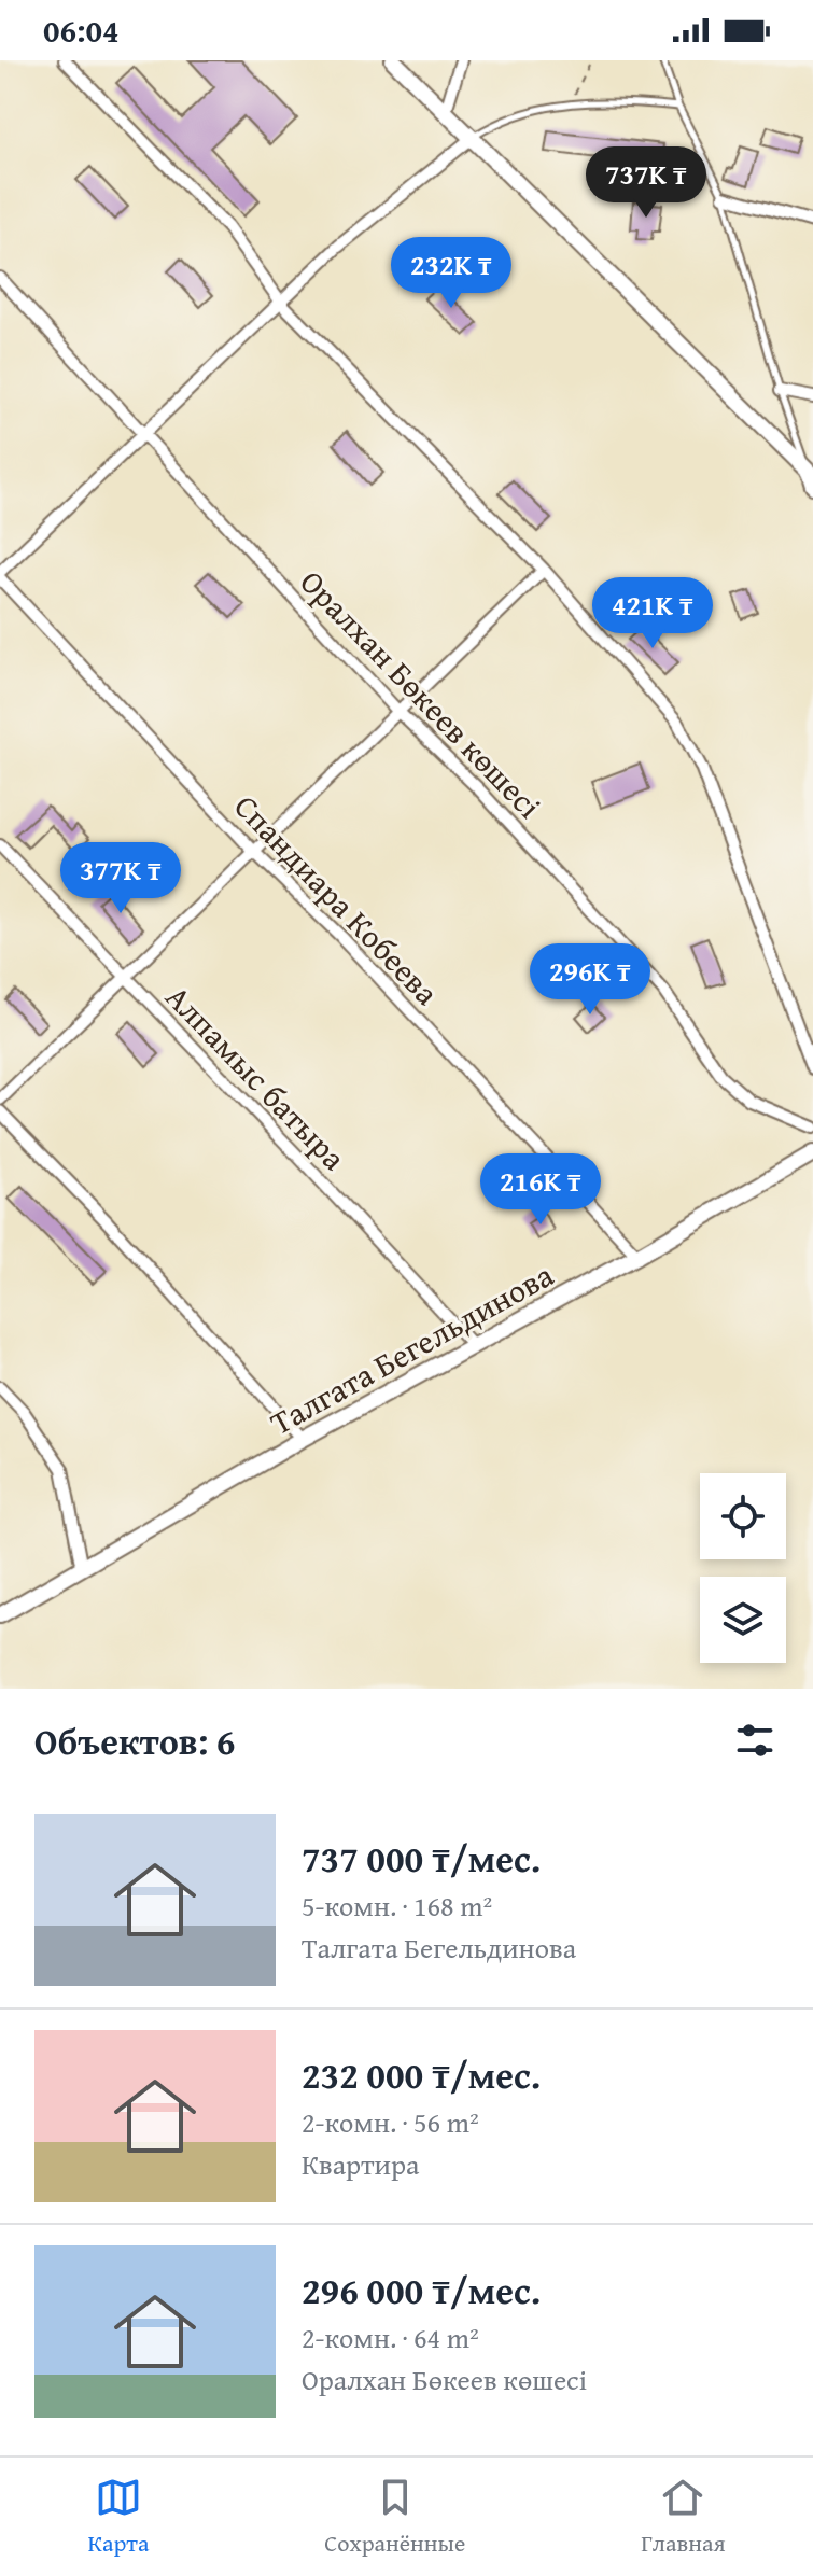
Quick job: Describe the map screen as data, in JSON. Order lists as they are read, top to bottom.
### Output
{
  "streets": {
    "street": [
      "Оралхан Бөкеев көшесі",
      "Спандиара Кобеева",
      "Алпамыс батыра",
      "Талгата Бегельдинова"
    ]
  },
  "crossings": [
    ["Спандиара Кобеева", "Талгата Бегельдинова"],
    ["Алпамыс батыра", "Талгата Бегельдинова"]
  ],
  "page": {
    "status": "06:04",
    "price": [
      "737K ₸",
      "232K ₸",
      "421K ₸",
      "377K ₸",
      "296K ₸",
      "216K ₸"
    ],
    "heading": "Объектов: 6",
    "list": [
      {
        "name": "737 000 ₸/мес.",
        "note": "5-комн. · 168 m² · Талгата Бегельдинова"
      },
      {
        "name": "232 000 ₸/мес.",
        "note": "2-комн. · 56 m² · Квартира"
      },
      {
        "name": "296 000 ₸/мес.",
        "note": "2-комн. · 64 m² · Оралхан Бөкеев көшесі"
      }
    ],
    "tabs": ["Карта", "Сохранённые", "Главная"]
  }
}
